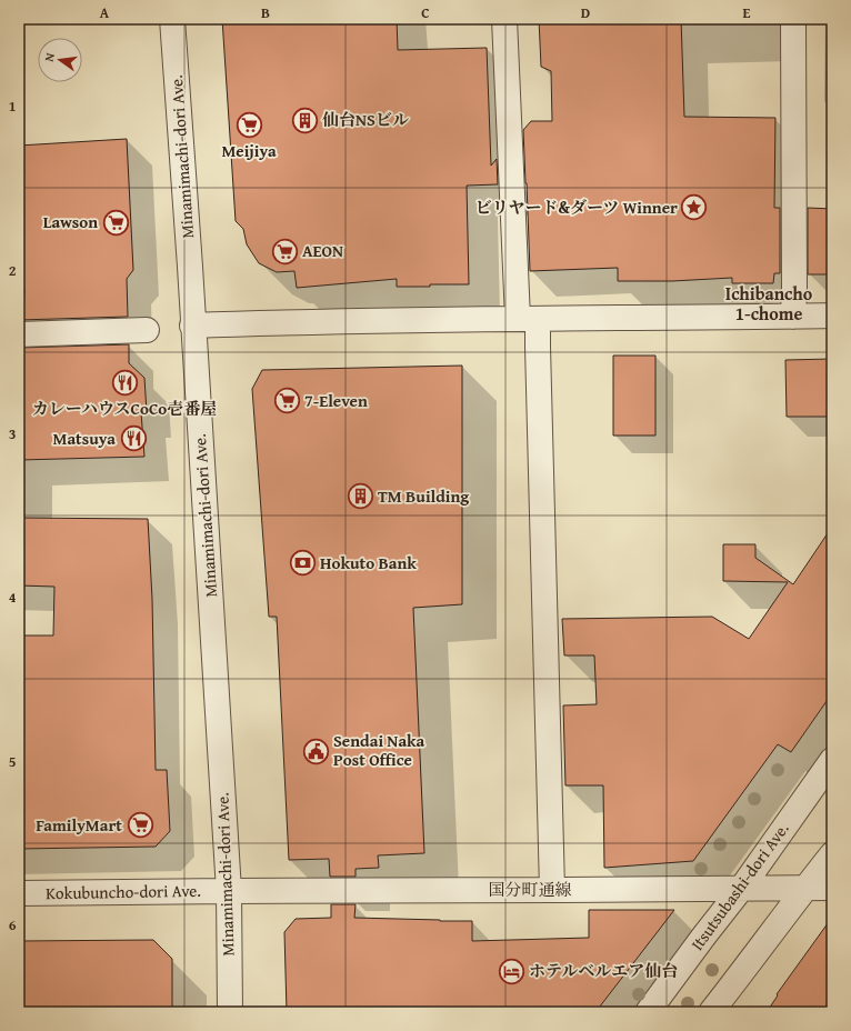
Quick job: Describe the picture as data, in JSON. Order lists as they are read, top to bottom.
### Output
{
  "streets": {
    "street": [
      "Minamimachi-dori Ave.",
      "Itsutsubashi-dori Ave.",
      "国分町通線",
      "Kokubuncho-dori Ave."
    ]
  },
  "crossings": [
    ["Minamimachi-dori Ave.", "国分町通線"],
    ["Minamimachi-dori Ave.", "Kokubuncho-dori Ave."],
    ["Itsutsubashi-dori Ave.", "国分町通線"],
    ["国分町通線", "Kokubuncho-dori Ave."]
  ],
  "districts": ["Ichibancho 1-chome"],
  "places": {
    "building": ["仙台NSビル", "TM Building"],
    "supermarket": [
      "Meijiya",
      "Lawson",
      "AEON",
      "7-Eleven",
      "FamilyMart"
    ],
    "place": ["ビリヤード&ダーツ Winner"],
    "restaurant": ["カレーハウスCoCo壱番屋", "Matsuya"],
    "bank": ["Hokuto Bank"],
    "public building": ["Sendai Naka Post Office"],
    "hotel": ["ホテルベルエア仙台"]
  },
  "north": "left",
  "grid": {
    "columns": [
      "A",
      "B",
      "C",
      "D",
      "E"
    ],
    "rows": [
      "1",
      "2",
      "3",
      "4",
      "5",
      "6"
    ]
  }
}
